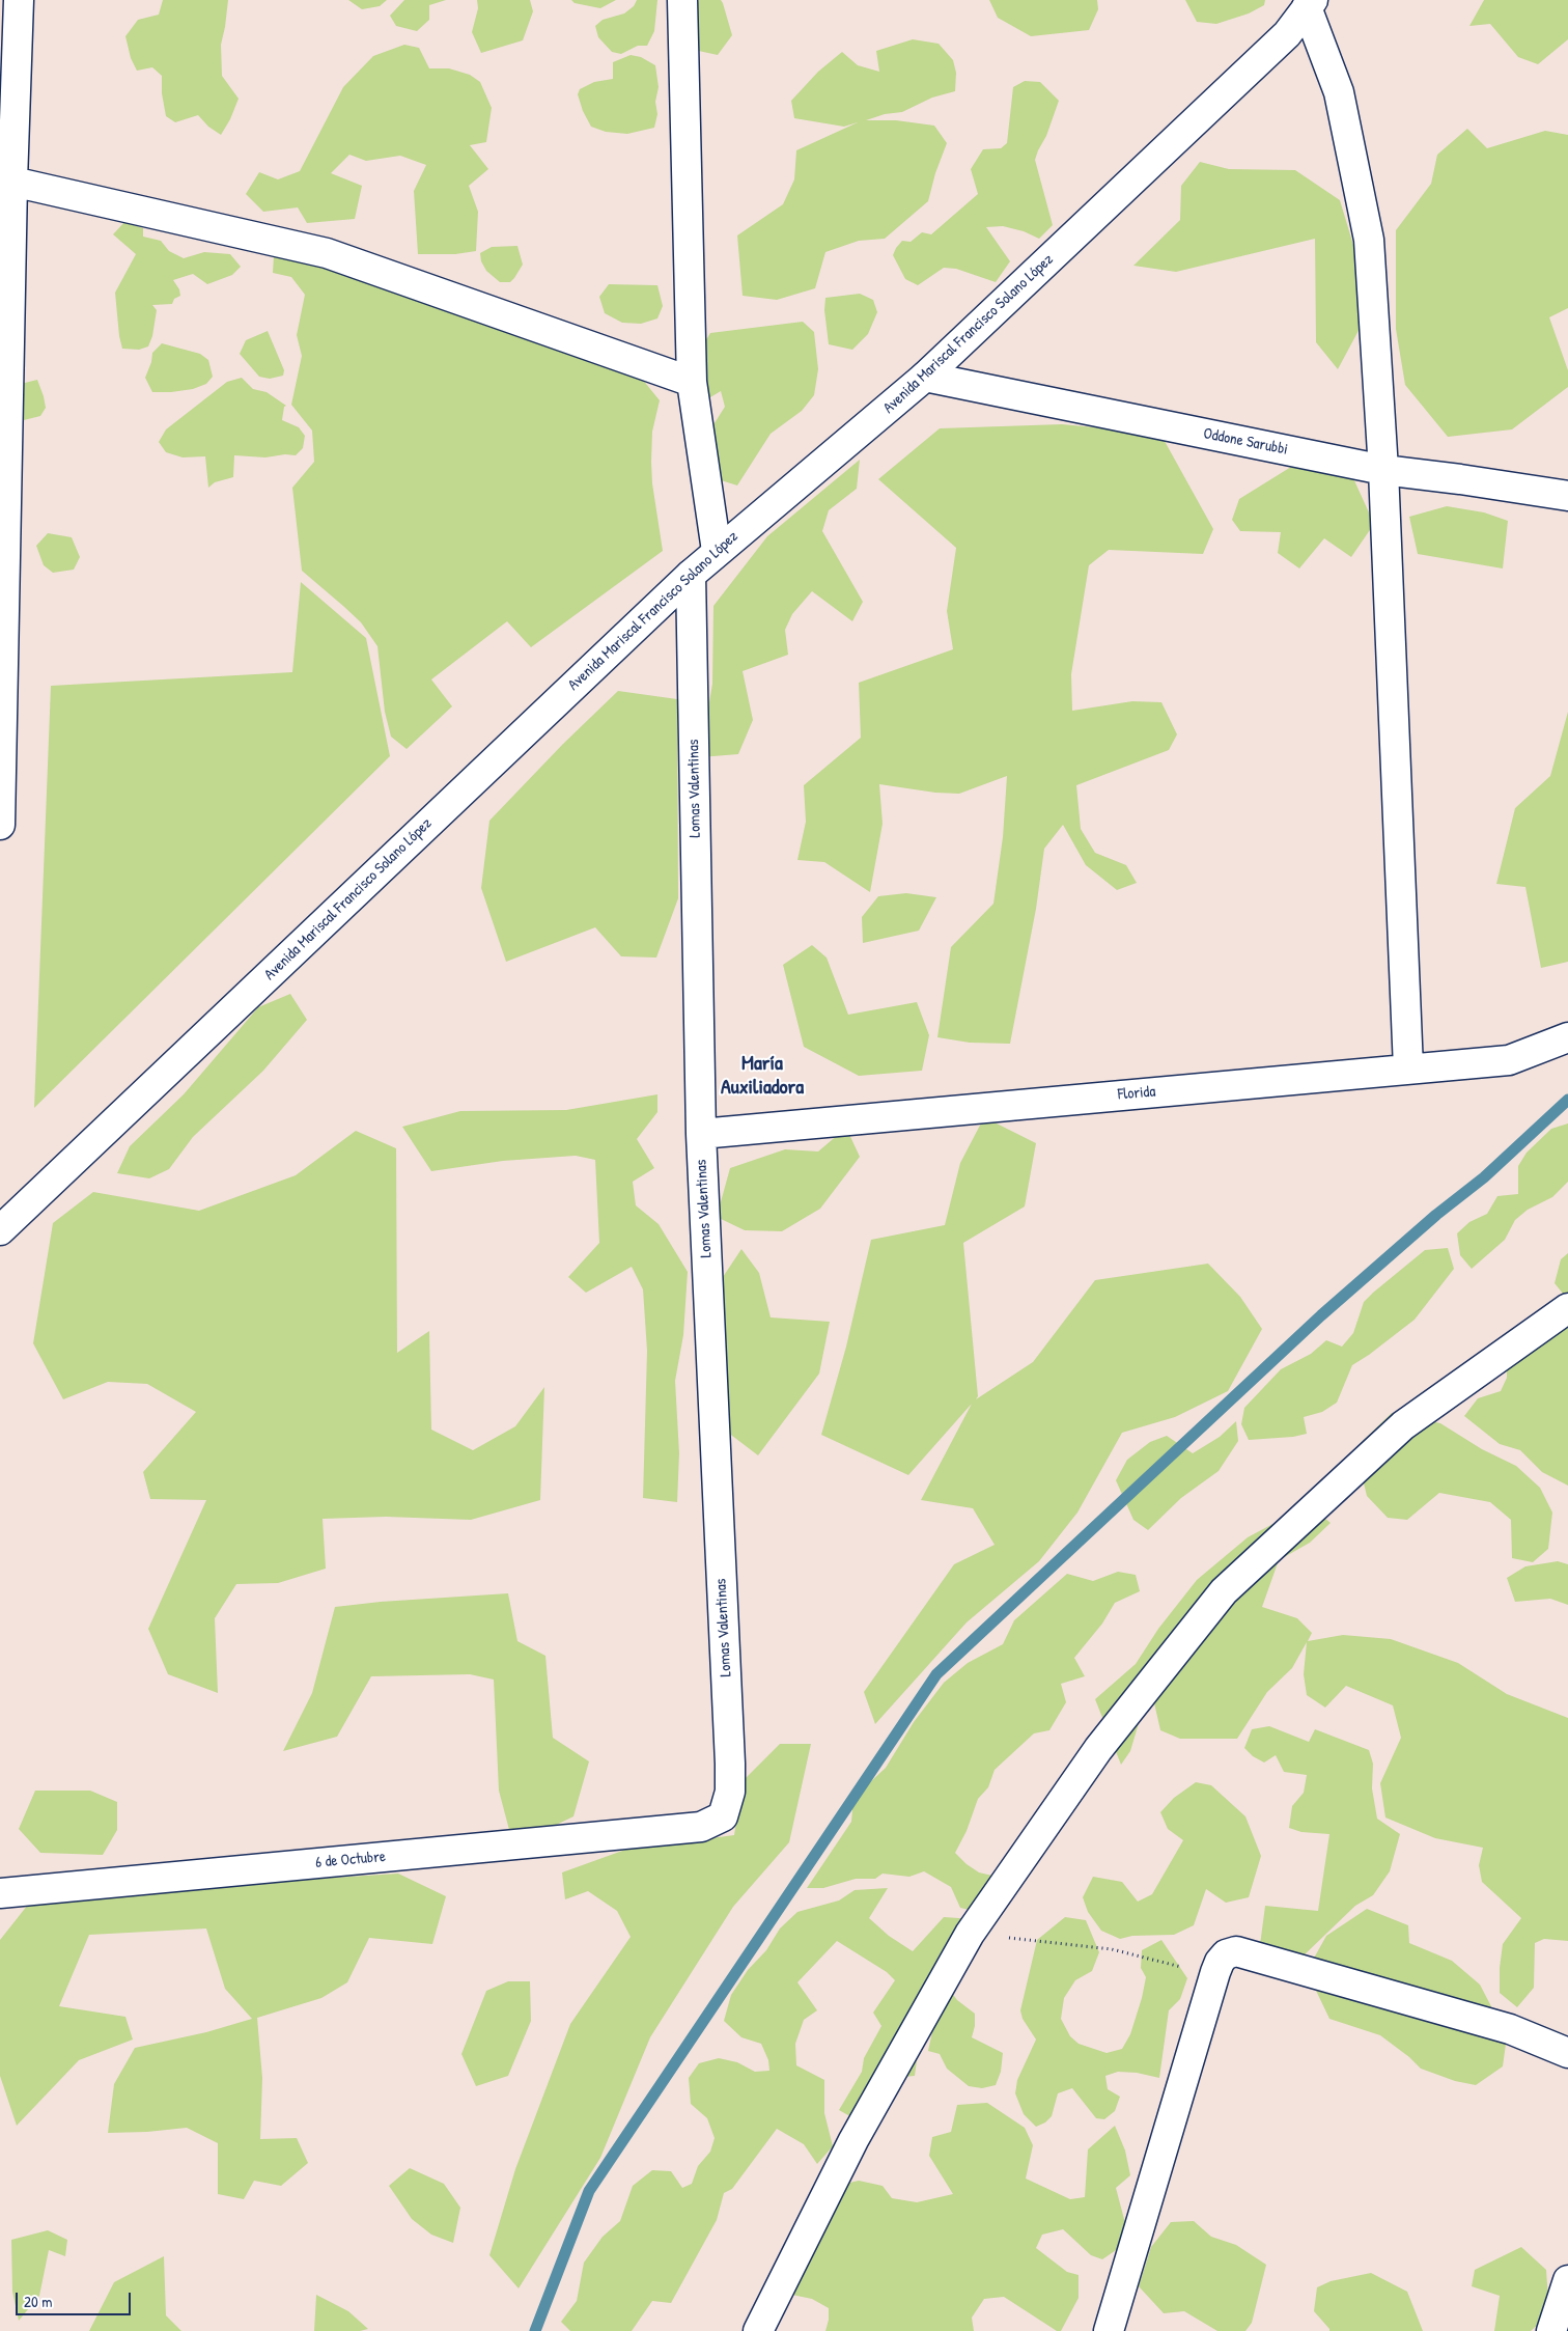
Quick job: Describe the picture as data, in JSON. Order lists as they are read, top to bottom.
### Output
{
  "streets": {
    "street": [
      "Avenida Mariscal Francisco Solano López",
      "Oddone Sarubbi",
      "Lomas Valentinas",
      "Florida",
      "6 de Octubre"
    ]
  },
  "crossings": [
    ["Avenida Mariscal Francisco Solano López", "Oddone Sarubbi"],
    ["Avenida Mariscal Francisco Solano López", "Lomas Valentinas"],
    ["Lomas Valentinas", "Florida"],
    ["Lomas Valentinas", "6 de Octubre"]
  ],
  "districts": ["María Auxiliadora"],
  "scale_bar": "20 m"
}
